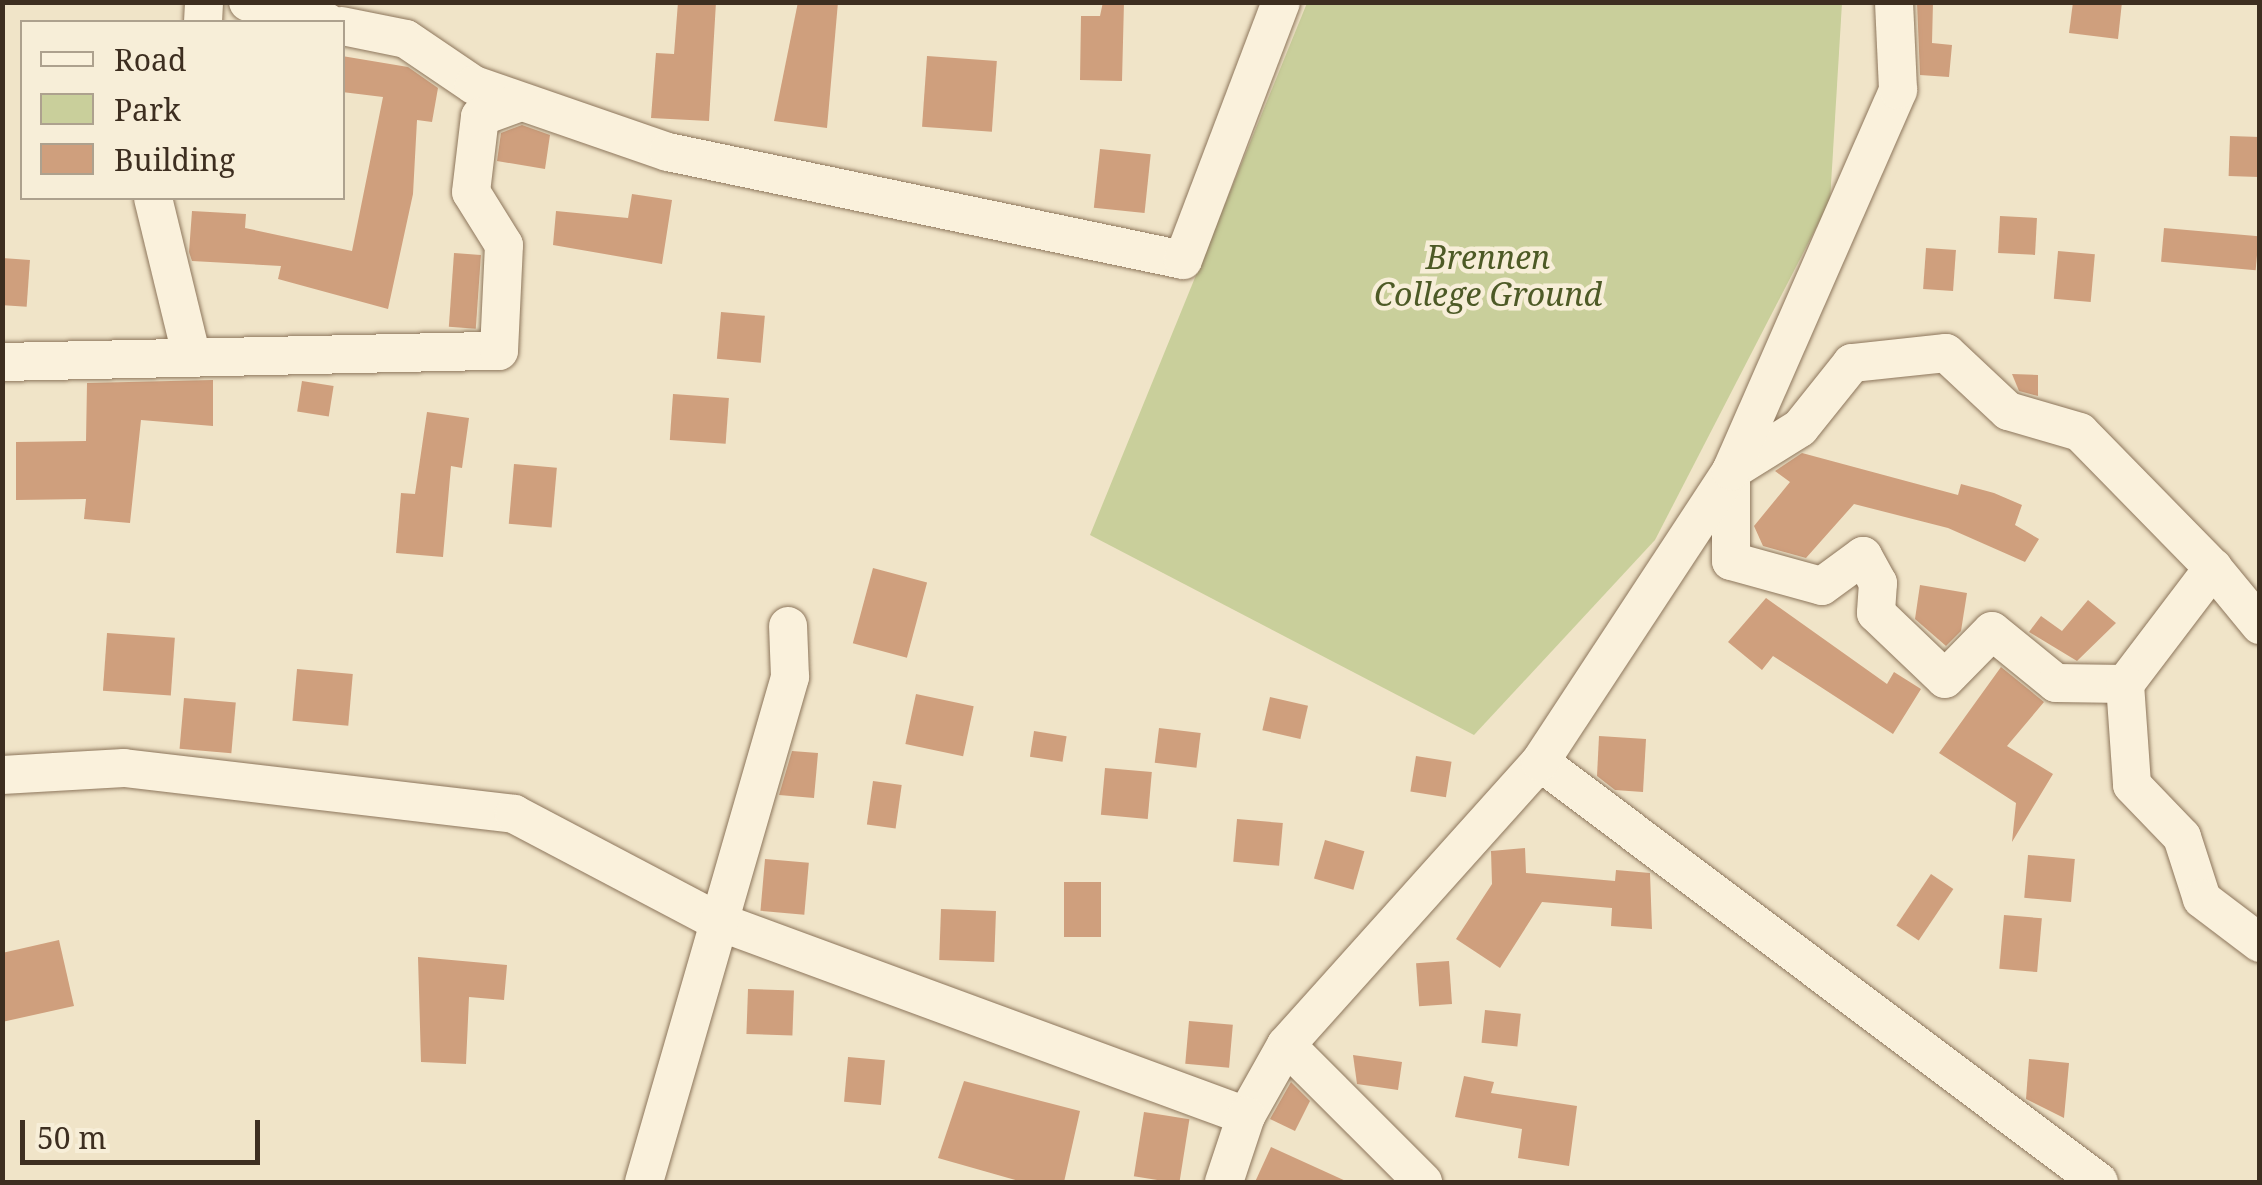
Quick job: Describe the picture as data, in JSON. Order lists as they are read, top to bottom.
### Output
{
  "parks": ["Brennen College Ground"],
  "legend": ["Road", "Park", "Building"],
  "scale_bar": "50 m"
}
